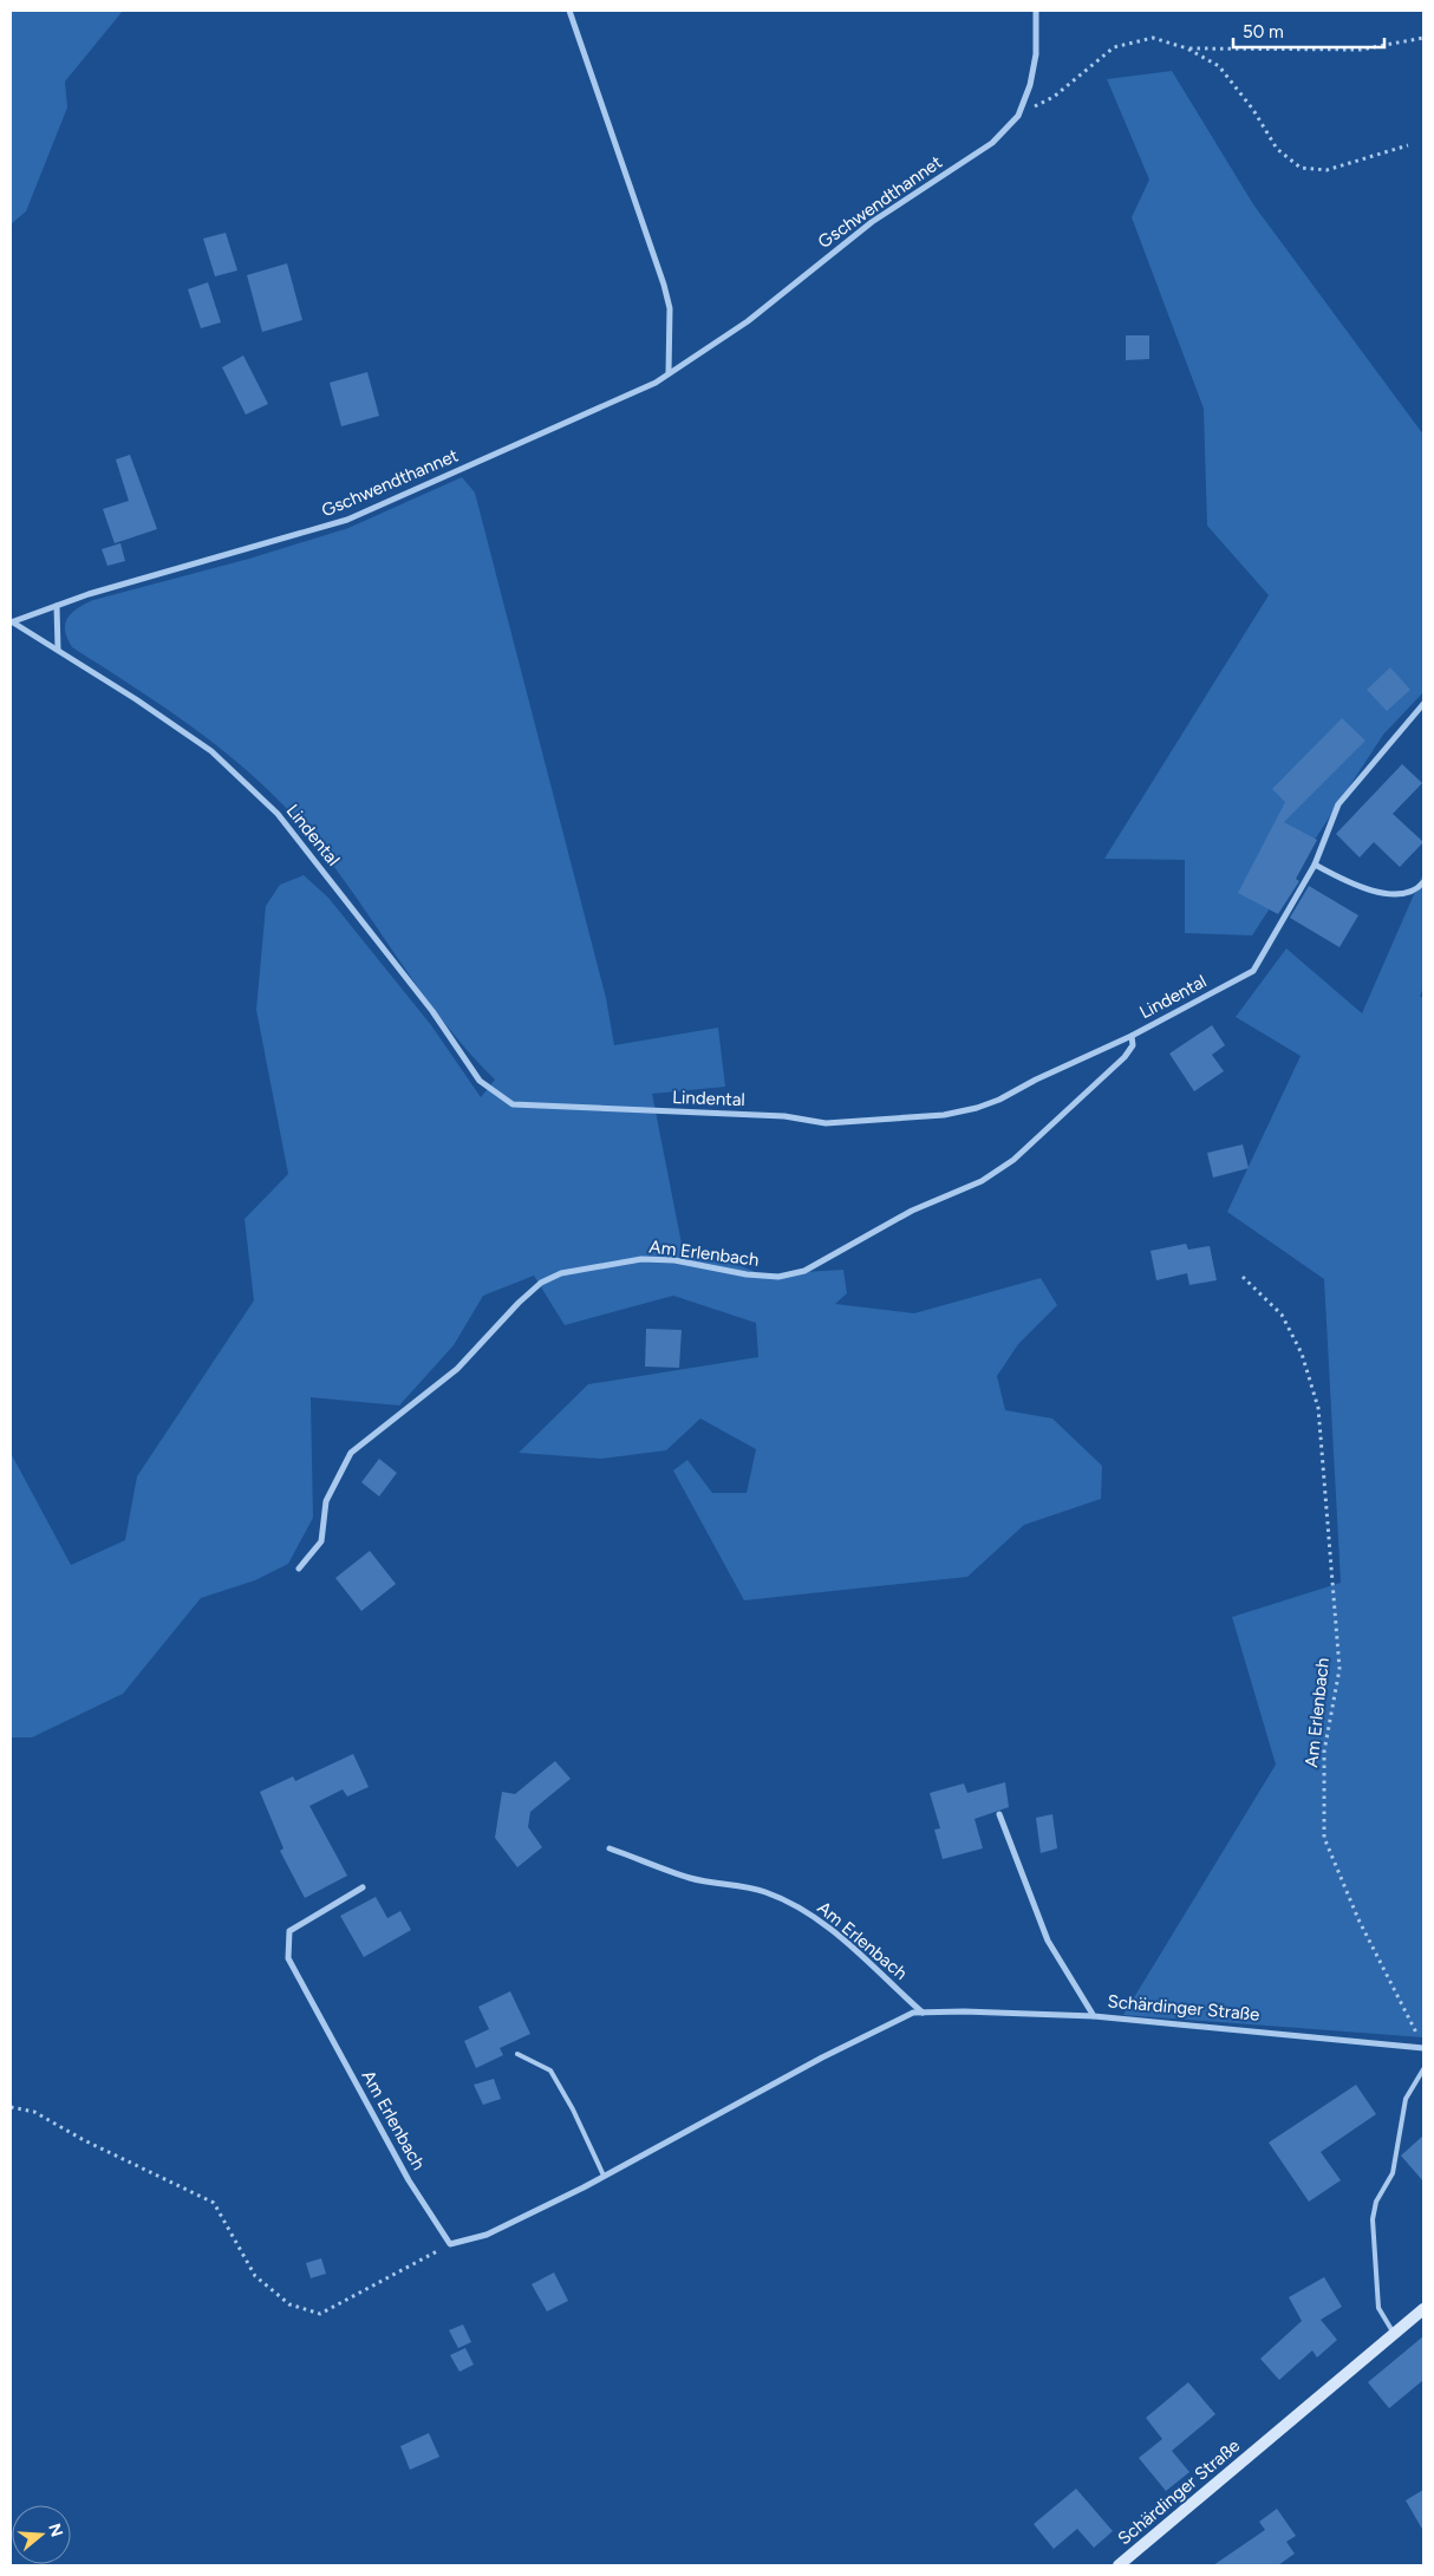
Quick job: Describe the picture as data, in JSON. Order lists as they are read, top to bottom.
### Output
{
  "streets": {
    "main road": ["Schärdinger Straße"],
    "street": ["Gschwendthannet", "Lindental", "Am Erlenbach"]
  },
  "crossings": [
    ["Gschwendthannet", "Lindental"],
    ["Lindental", "Am Erlenbach"],
    ["Am Erlenbach", "Schärdinger Straße"]
  ],
  "scale_bar": "50 m",
  "north": "right"
}
